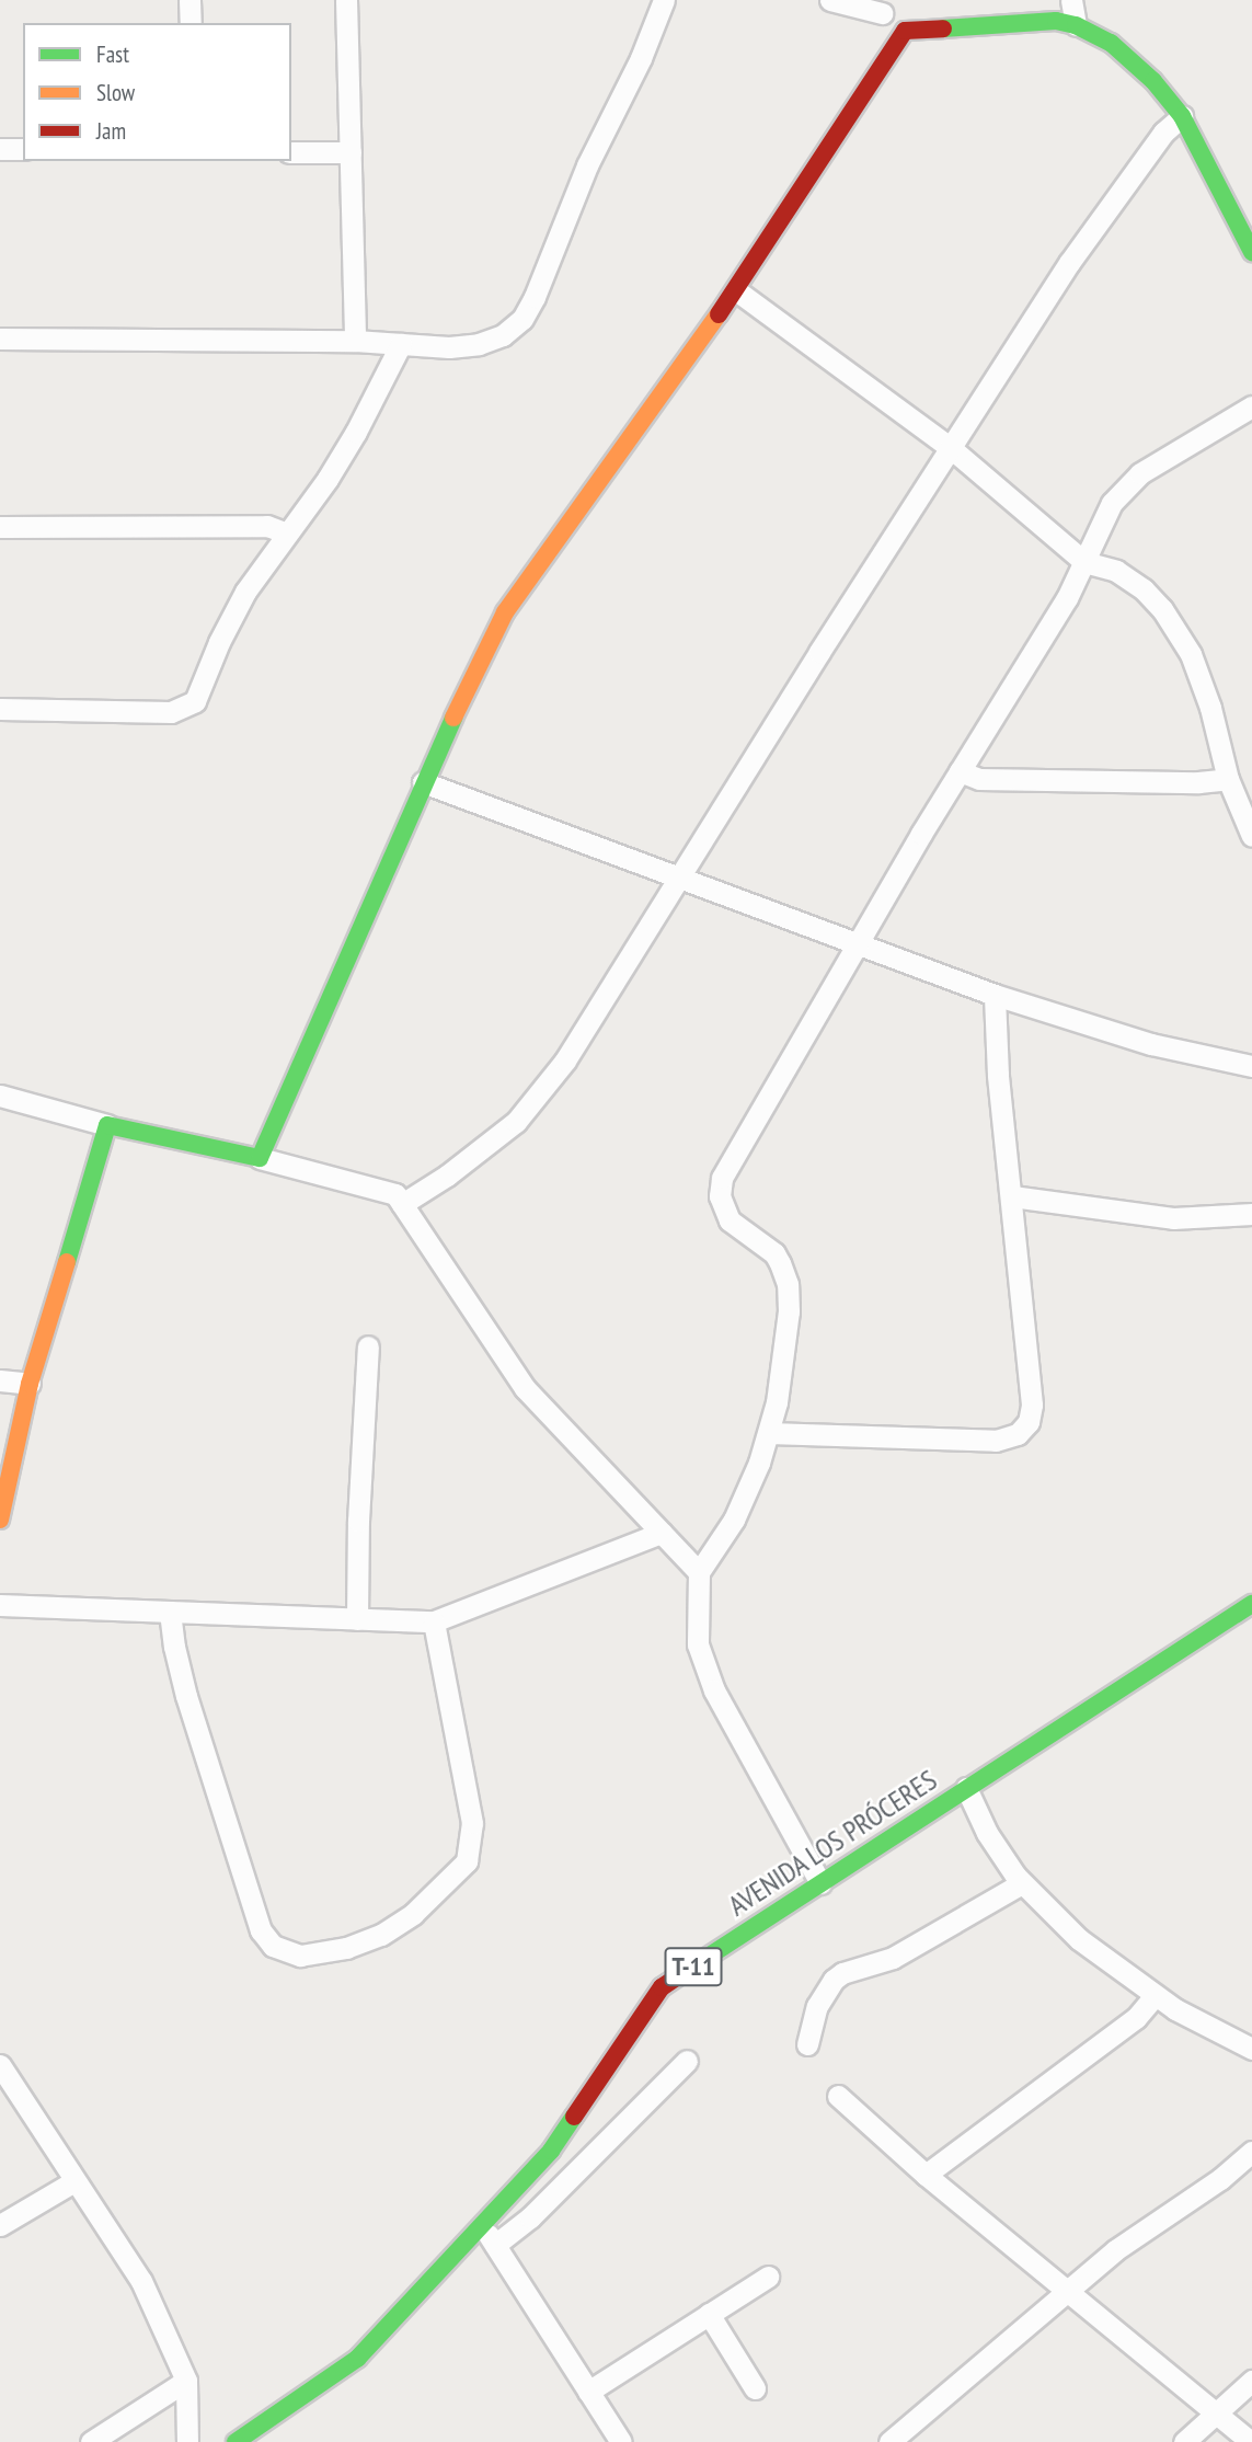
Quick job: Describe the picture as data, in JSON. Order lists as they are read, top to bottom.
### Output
{
  "streets": {
    "main road": ["AVENIDA LOS PRÓCERES", "T-11"]
  },
  "legend": ["Fast", "Slow", "Jam"]
}
